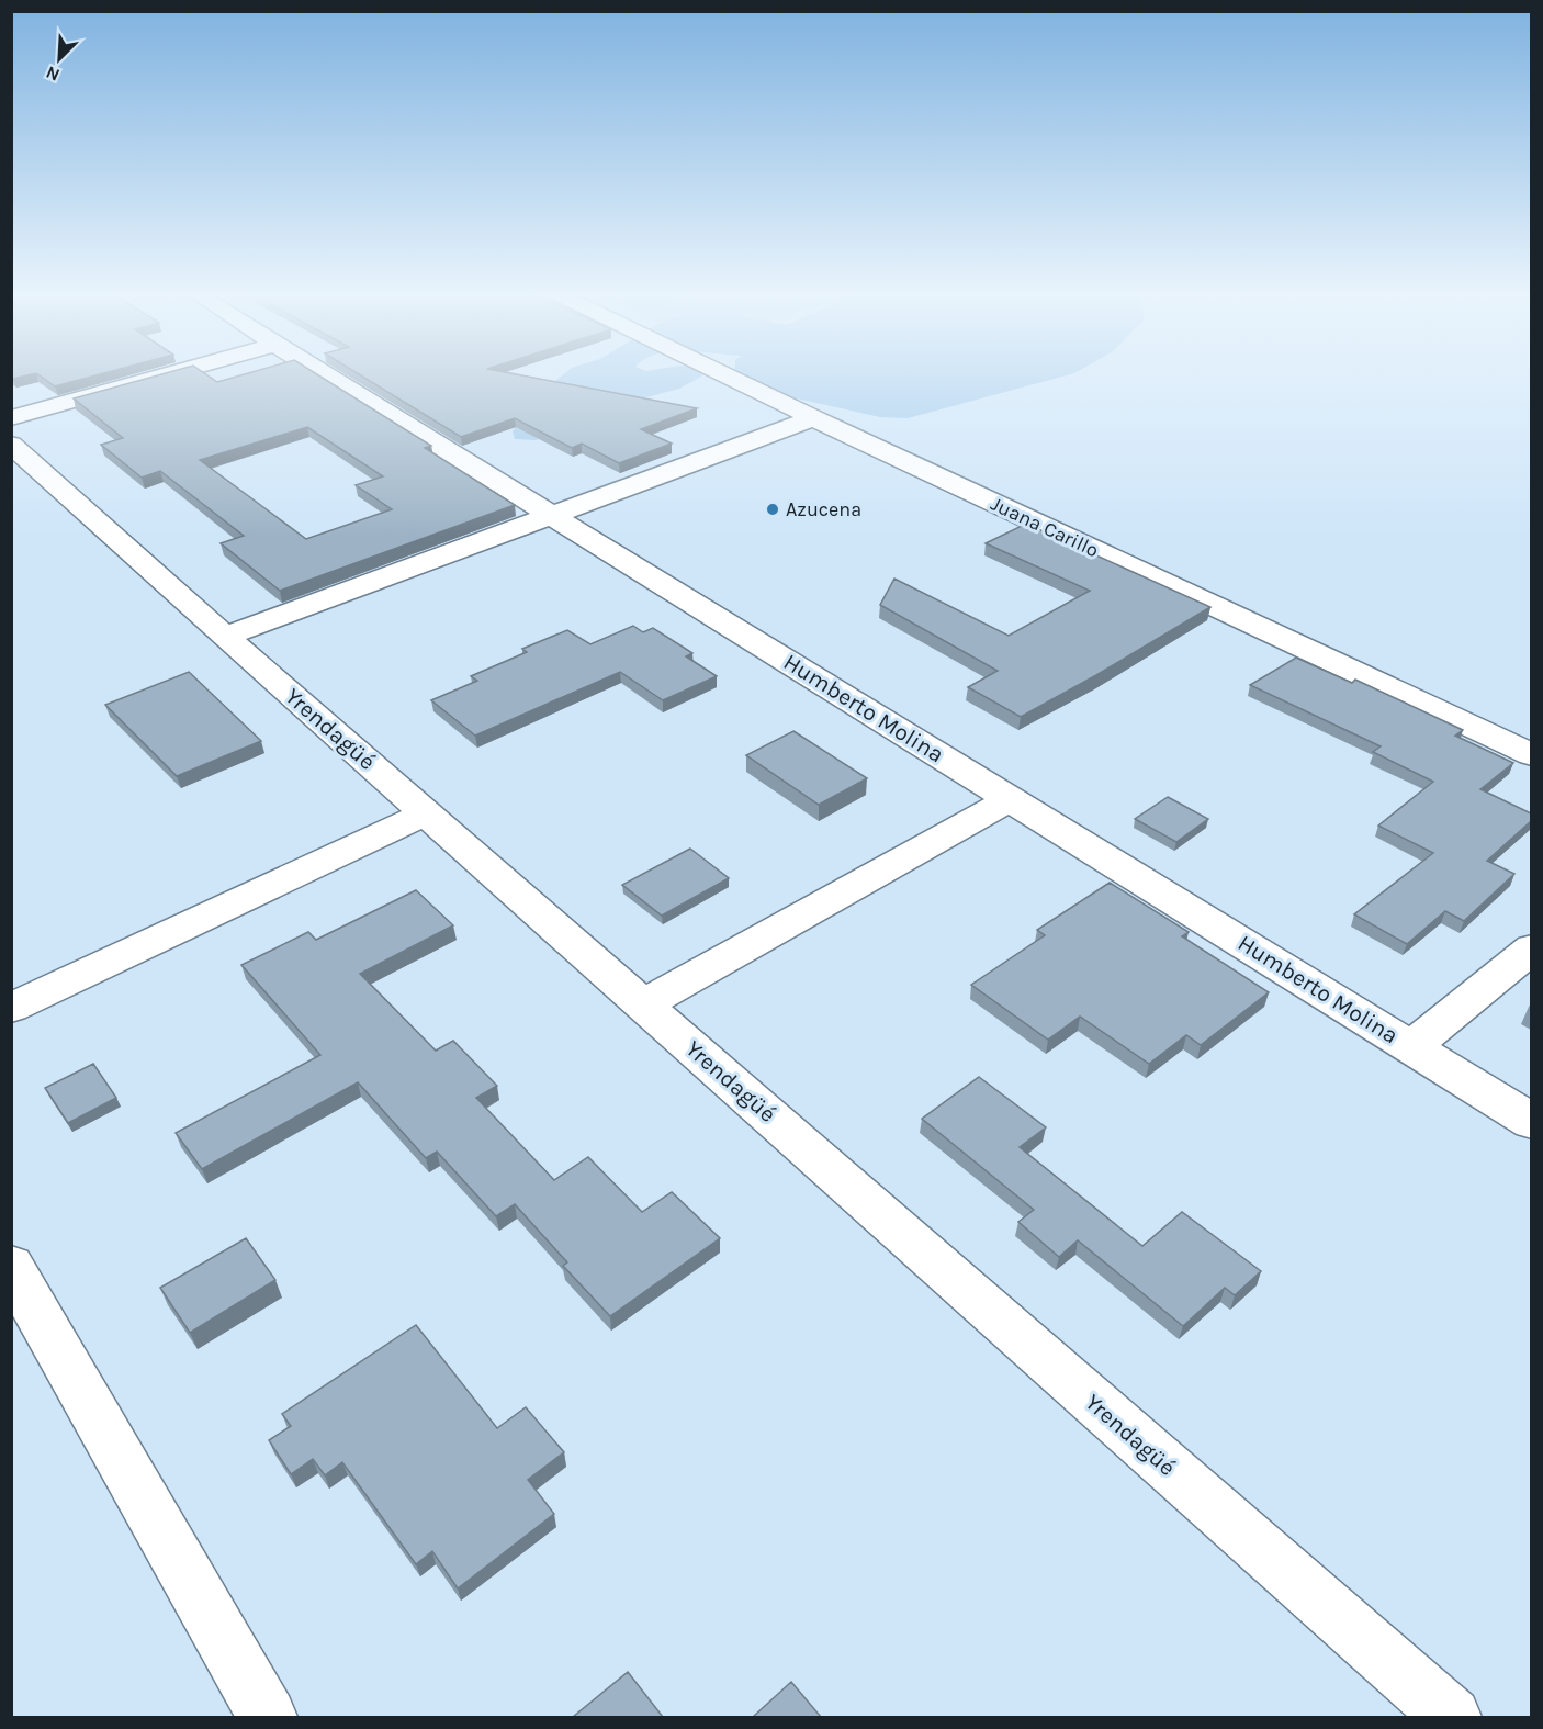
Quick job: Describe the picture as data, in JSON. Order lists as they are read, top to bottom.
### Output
{
  "streets": {
    "street": ["Juana Carillo", "Humberto Molina", "Yrendagüé"]
  },
  "places": ["Azucena"],
  "north": "bottom left"
}
